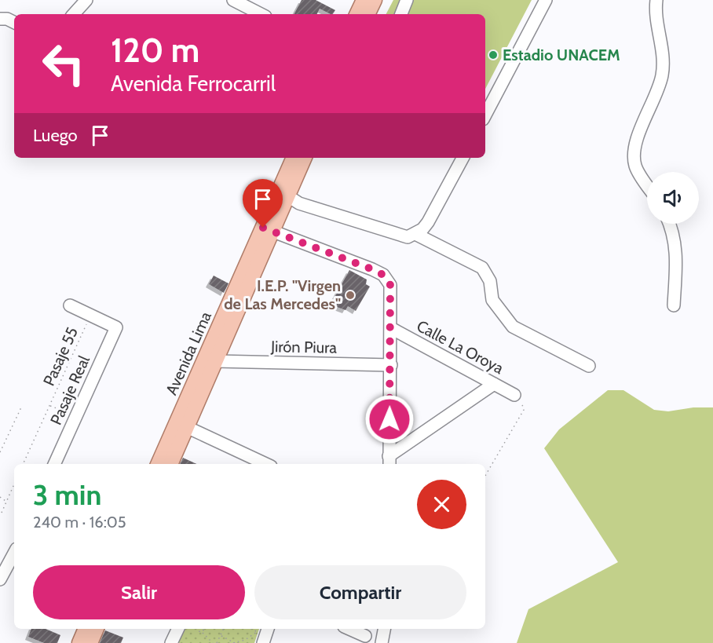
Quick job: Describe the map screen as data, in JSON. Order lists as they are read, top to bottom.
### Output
{
  "streets": {
    "main road": ["Avenida Lima"],
    "street": ["Jirón Piura", "Calle La Oroya", "Pasaje Real"],
    "path": ["Pasaje 55"]
  },
  "crossings": [
    ["Jirón Piura", "Avenida Lima"],
    ["Pasaje 55", "Pasaje Real"]
  ],
  "places": ["Estadio UNACEM", "I.E.P. \"Virgen de Las Mercedes\""],
  "page": {
    "turn": ["120 m", "Avenida Ferrocarril"],
    "then": "Luego",
    "heading": ["3 min", "240 m · 16:05"],
    "buttons": ["Salir", "Compartir"]
  }
}
